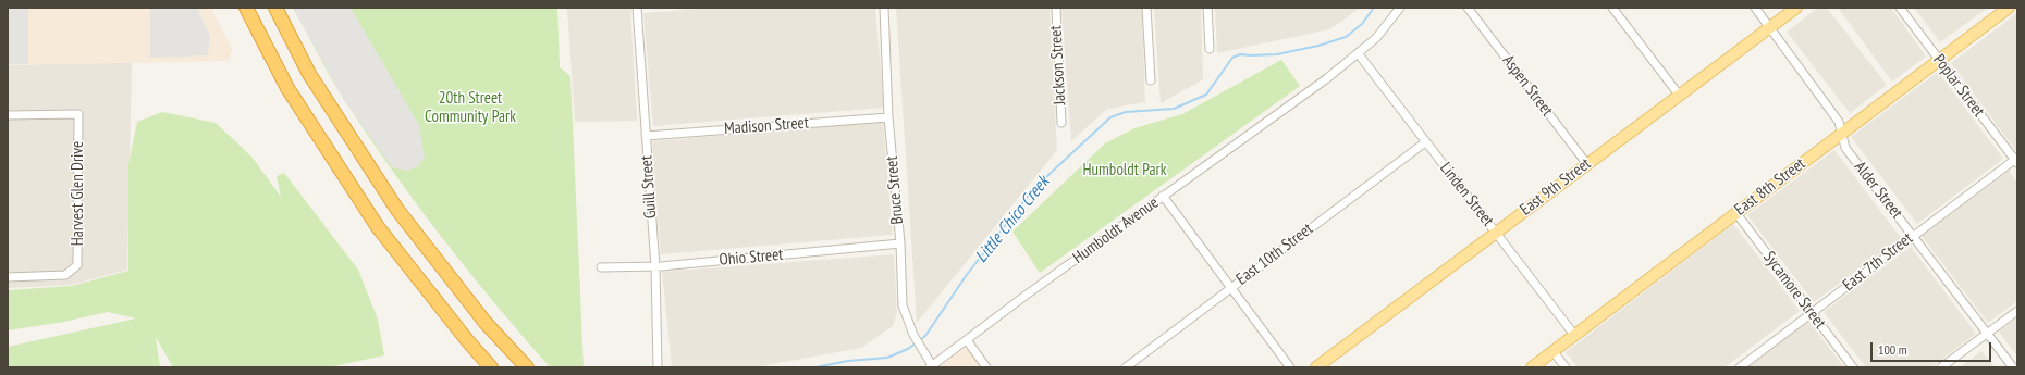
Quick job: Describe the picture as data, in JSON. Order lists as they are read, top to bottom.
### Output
{
  "streets": {
    "main road": ["East 9th Street", "East 8th Street"],
    "street": [
      "Jackson Street",
      "Aspen Street",
      "Poplar Street",
      "Madison Street",
      "Guill Street",
      "Bruce Street",
      "Alder Street",
      "Harvest Glen Drive",
      "Linden Street",
      "Humboldt Avenue",
      "East 10th Street",
      "Ohio Street",
      "East 7th Street",
      "Sycamore Street"
    ]
  },
  "crossings": [
    ["Aspen Street", "East 9th Street"],
    ["Poplar Street", "East 8th Street"],
    ["Poplar Street", "East 7th Street"],
    ["Madison Street", "Guill Street"],
    ["Madison Street", "Bruce Street"],
    ["Guill Street", "Ohio Street"],
    ["East 9th Street", "Alder Street"],
    ["East 9th Street", "Linden Street"],
    ["East 8th Street", "Alder Street"],
    ["East 8th Street", "Linden Street"],
    ["East 8th Street", "Sycamore Street"],
    ["Bruce Street", "Humboldt Avenue"],
    ["Bruce Street", "Ohio Street"],
    ["Alder Street", "East 7th Street"],
    ["Linden Street", "Humboldt Avenue"],
    ["Linden Street", "East 10th Street"],
    ["East 7th Street", "Sycamore Street"]
  ],
  "water": ["Little Chico Creek"],
  "parks": ["20th Street Community Park", "Humboldt Park"],
  "scale_bar": "100 m"
}
